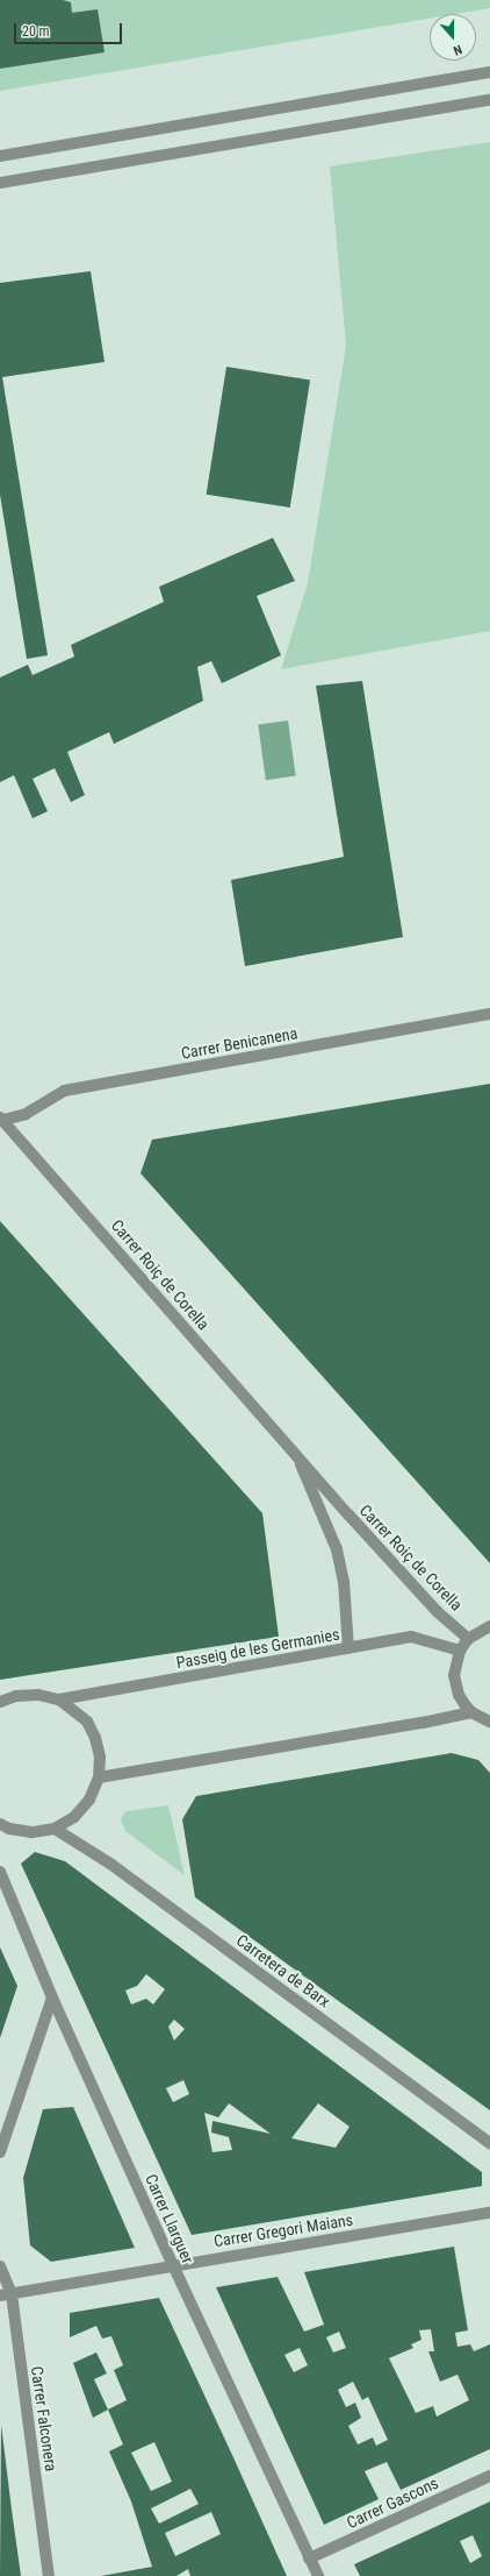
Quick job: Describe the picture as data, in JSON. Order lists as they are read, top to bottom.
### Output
{
  "streets": {
    "street": [
      "Carrer Benicanena",
      "Carrer Roiç de Corella",
      "Passeig de les Germanies",
      "Carretera de Barx",
      "Carrer Llarguer",
      "Carrer Gregori Maians",
      "Carrer Falconera",
      "Carrer Gascons"
    ]
  },
  "crossings": [
    ["Carrer Benicanena", "Carrer Roiç de Corella"],
    ["Carrer Roiç de Corella", "Passeig de les Germanies"],
    ["Carrer Llarguer", "Carrer Gregori Maians"],
    ["Carrer Llarguer", "Carrer Gascons"],
    ["Carrer Gregori Maians", "Carrer Falconera"]
  ],
  "scale_bar": "20 m",
  "north": "bottom"
}
